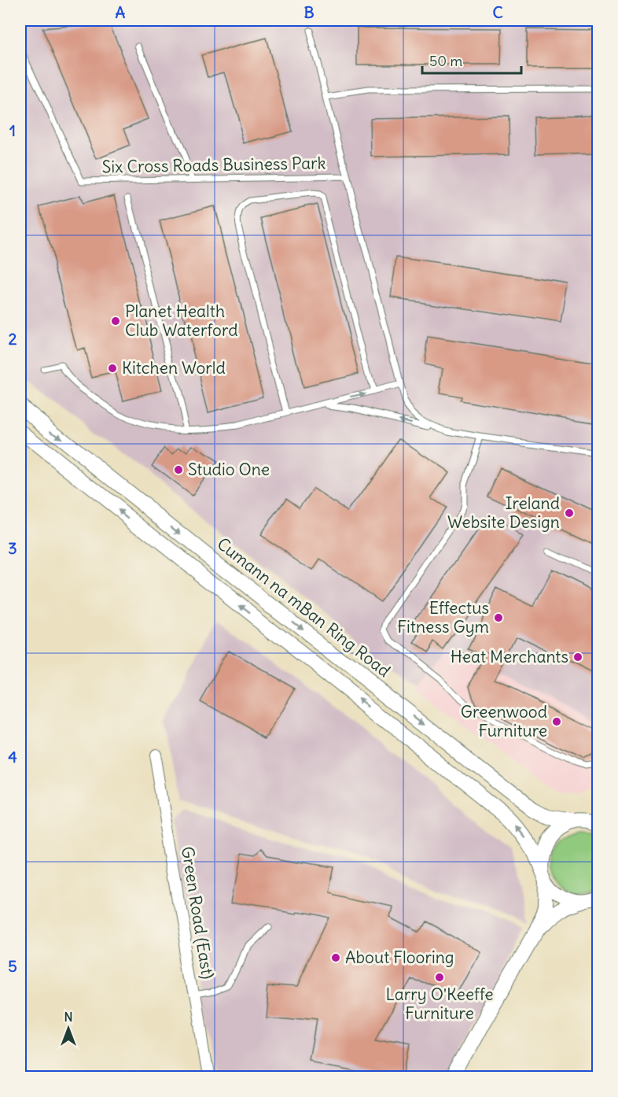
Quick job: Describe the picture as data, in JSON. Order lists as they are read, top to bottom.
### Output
{
  "streets": {
    "main road": ["Cumann na mBan Ring Road"],
    "street": ["Green Road (East)"],
    "lane": ["Six Cross Roads Business Park"]
  },
  "places": [
    "Planet Health Club Waterford",
    "Kitchen World",
    "Studio One",
    "Ireland Website Design",
    "Effectus Fitness Gym",
    "Heat Merchants",
    "Greenwood Furniture",
    "About Flooring",
    "Larry O'Keeffe Furniture"
  ],
  "scale_bar": "50 m",
  "north": "top",
  "grid": {
    "columns": ["A", "B", "C"],
    "rows": [
      "1",
      "2",
      "3",
      "4",
      "5"
    ]
  }
}
